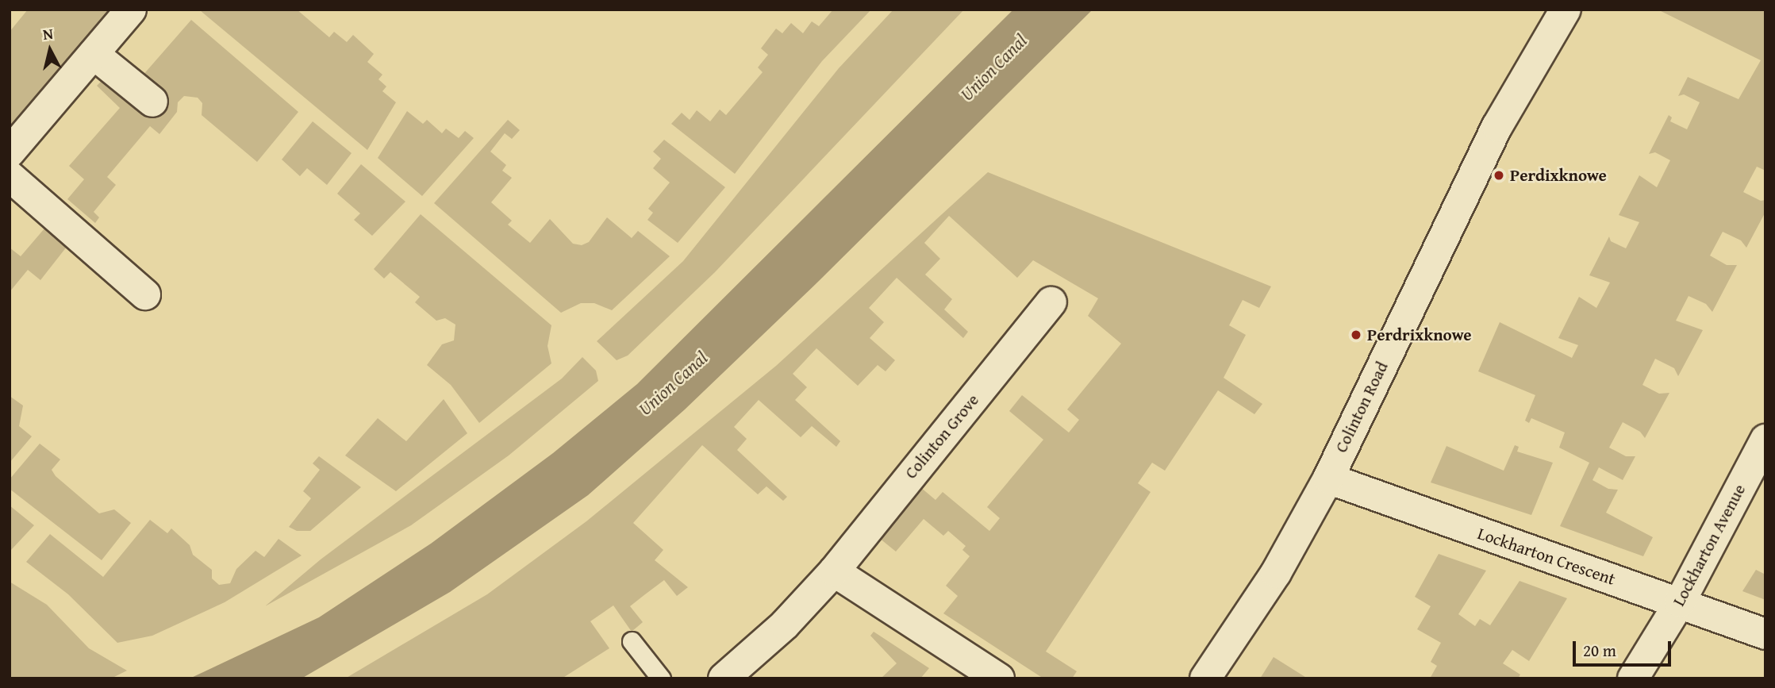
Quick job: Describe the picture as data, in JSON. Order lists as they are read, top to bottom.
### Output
{
  "streets": {
    "street": [
      "Colinton Road",
      "Colinton Grove",
      "Lockharton Avenue",
      "Lockharton Crescent"
    ]
  },
  "crossings": [
    ["Colinton Road", "Lockharton Crescent"],
    ["Lockharton Avenue", "Lockharton Crescent"]
  ],
  "water": ["Union Canal"],
  "places": ["Perdixknowe", "Perdrixknowe"],
  "scale_bar": "20 m",
  "north": "top"
}
